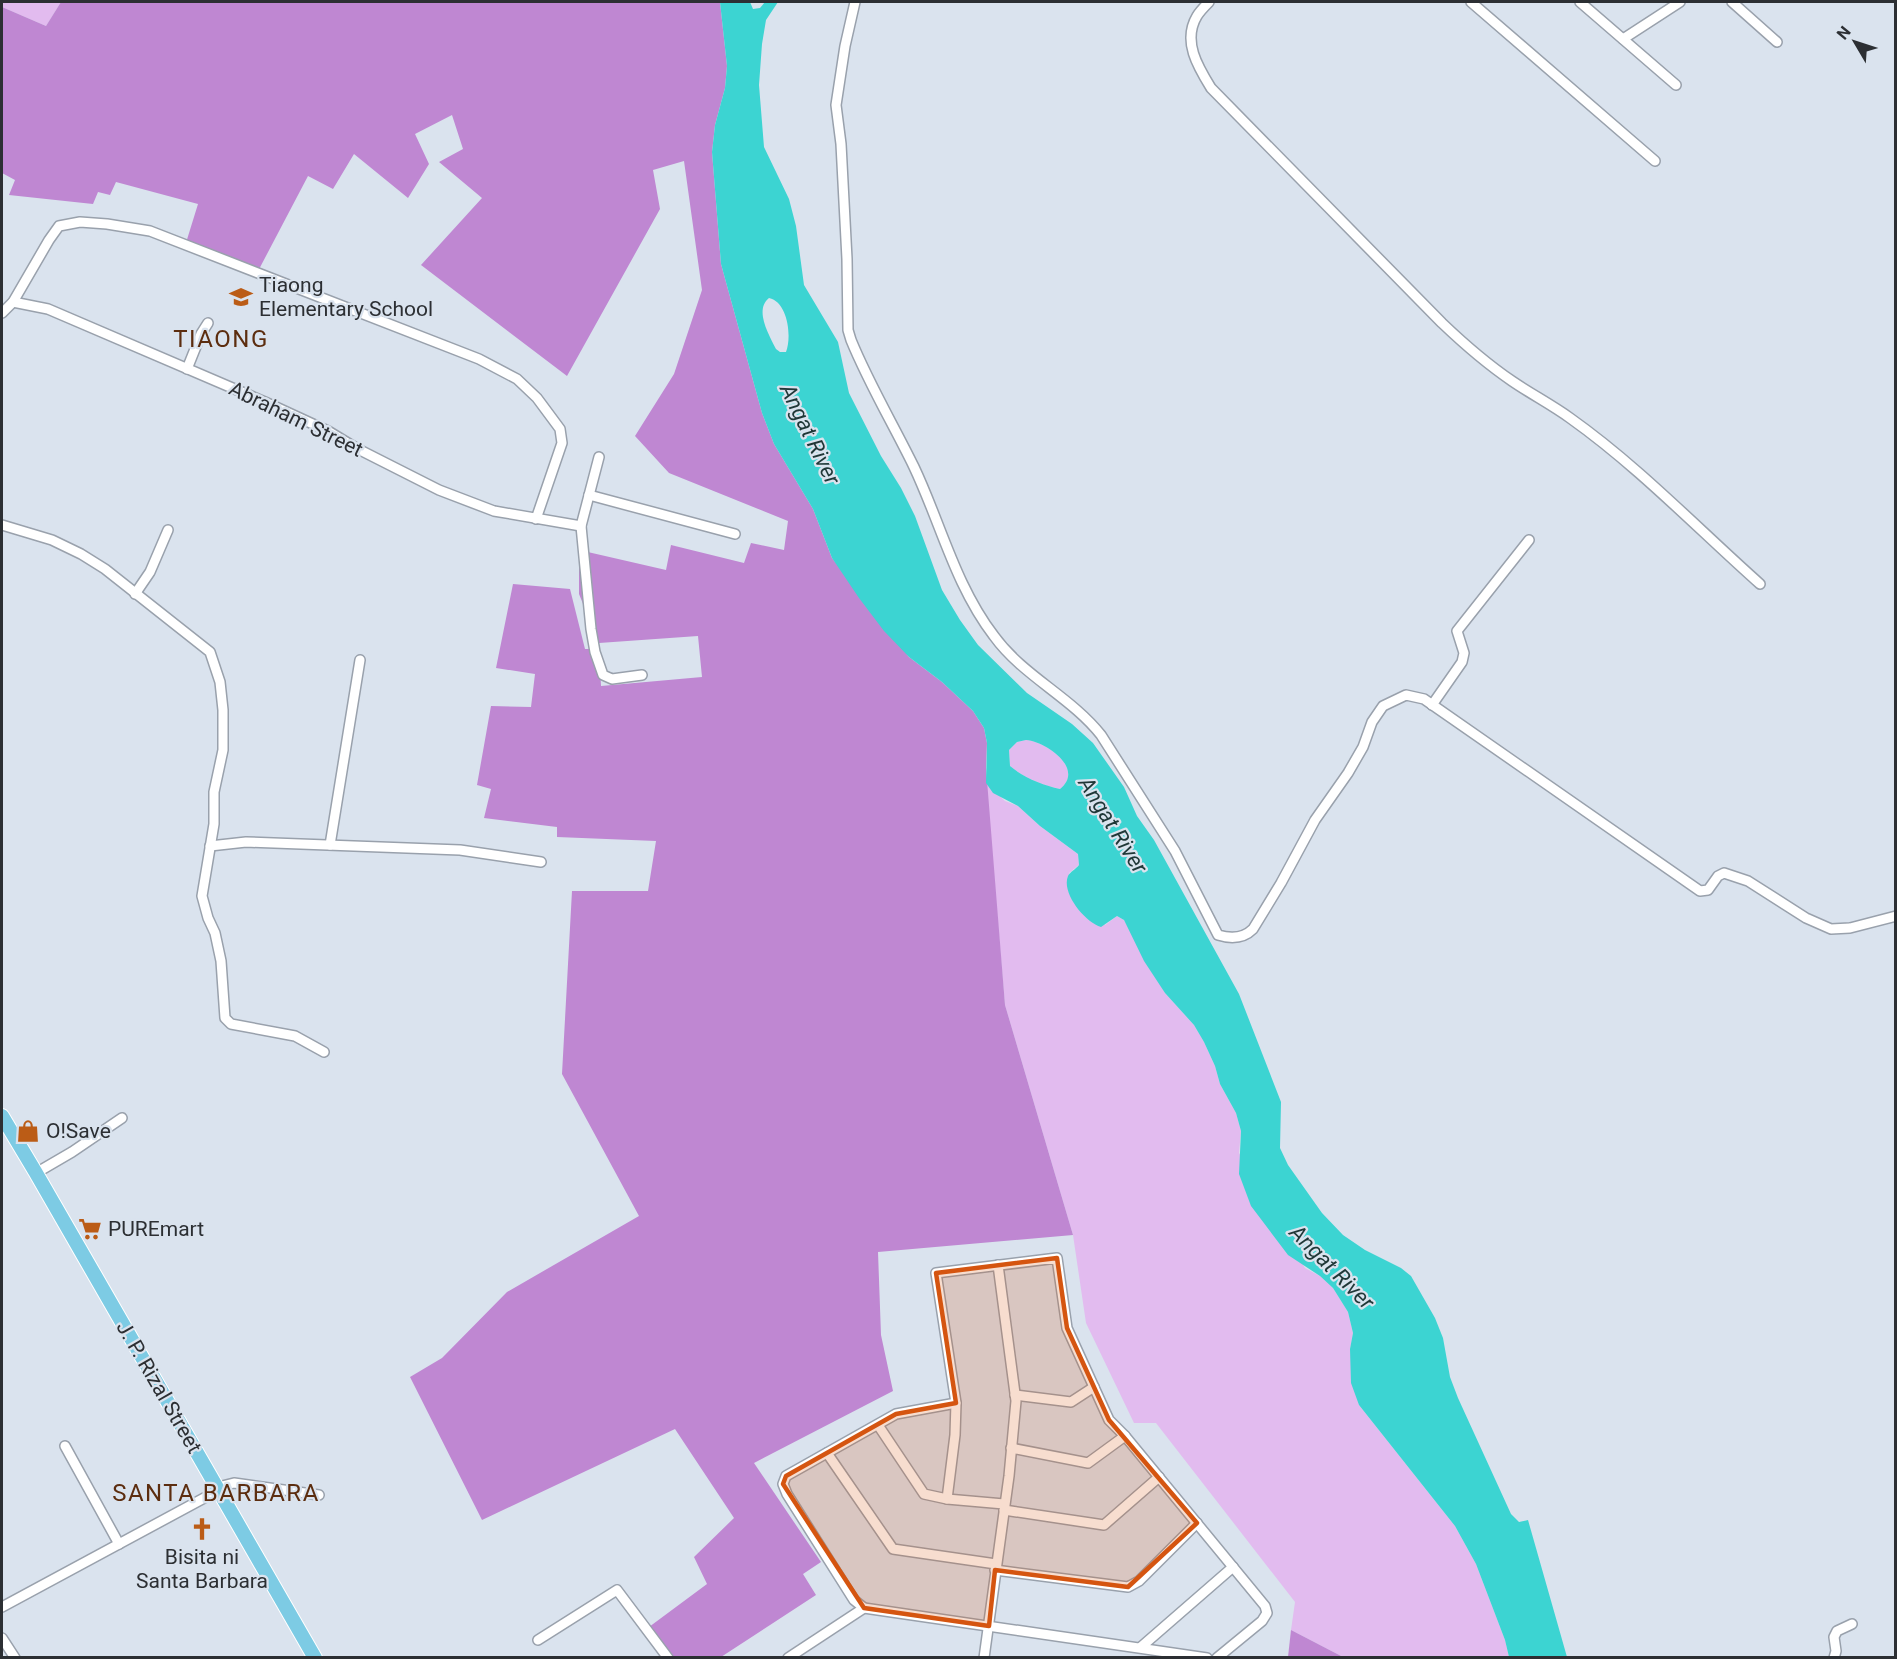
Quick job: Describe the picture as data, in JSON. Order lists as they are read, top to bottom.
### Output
{
  "streets": {
    "main road": ["J. P. Rizal Street"],
    "street": ["Abraham Street"]
  },
  "districts": ["TIAONG", "SANTA BARBARA"],
  "water": ["Angat River"],
  "places": {
    "school or university": ["Tiaong Elementary School"],
    "shop": ["O!Save"],
    "supermarket": ["PUREmart"],
    "church": ["Bisita ni Santa Barbara"]
  },
  "north": "top left"
}
